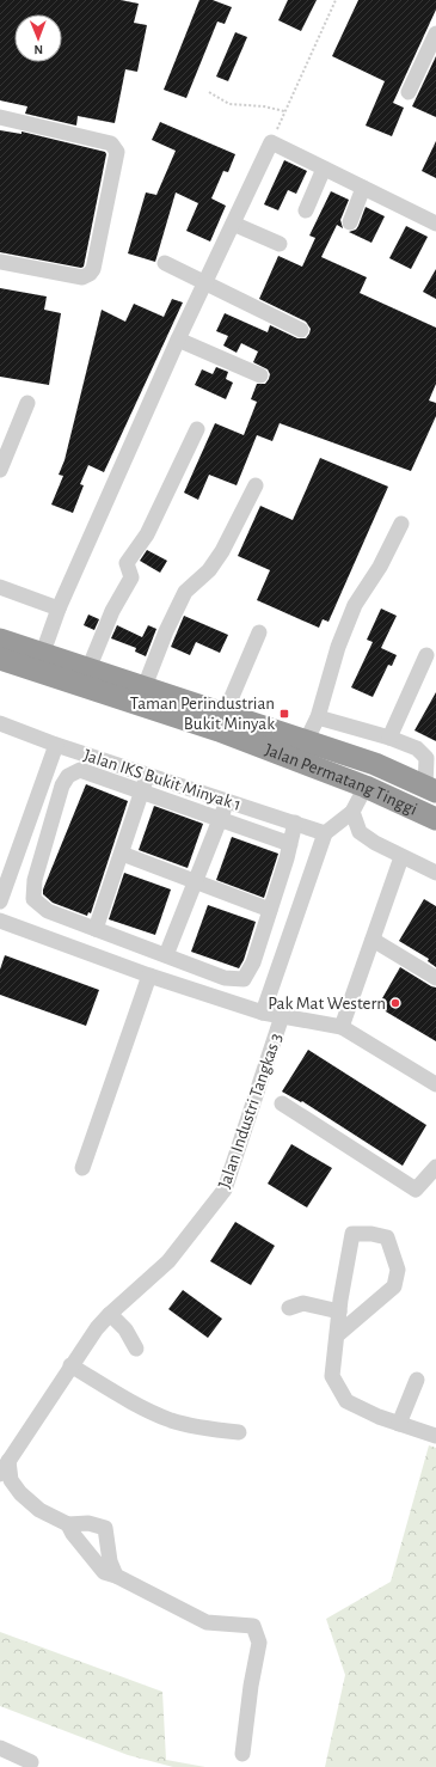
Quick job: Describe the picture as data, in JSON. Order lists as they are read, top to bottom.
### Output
{
  "streets": {
    "highway": ["Jalan Permatang Tinggi"],
    "street": ["Jalan IKS Bukit Minyak 1", "Jalan Industri Tangkas 3"]
  },
  "places": {
    "transit": ["Taman Perindustrian Bukit Minyak"],
    "other": ["Pak Mat Western"]
  },
  "north": "bottom"
}
